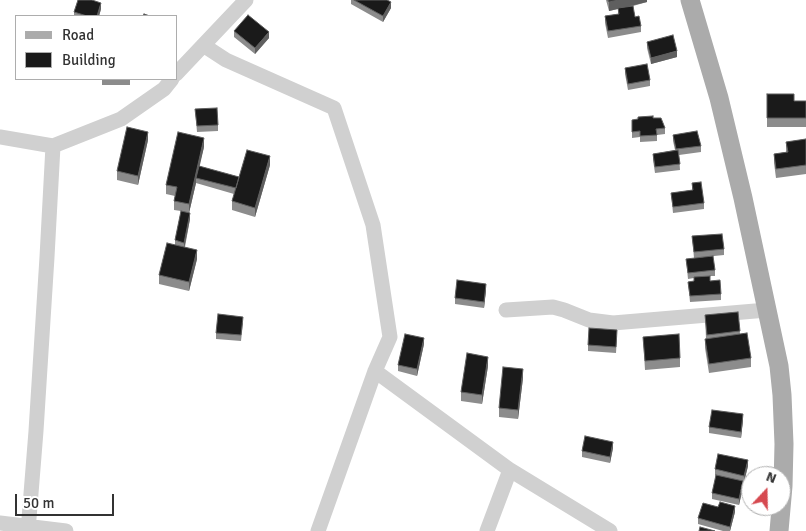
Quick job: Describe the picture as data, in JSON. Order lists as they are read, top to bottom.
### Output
{
  "legend": ["Road", "Building"],
  "scale_bar": "50 m",
  "north": "top"
}
